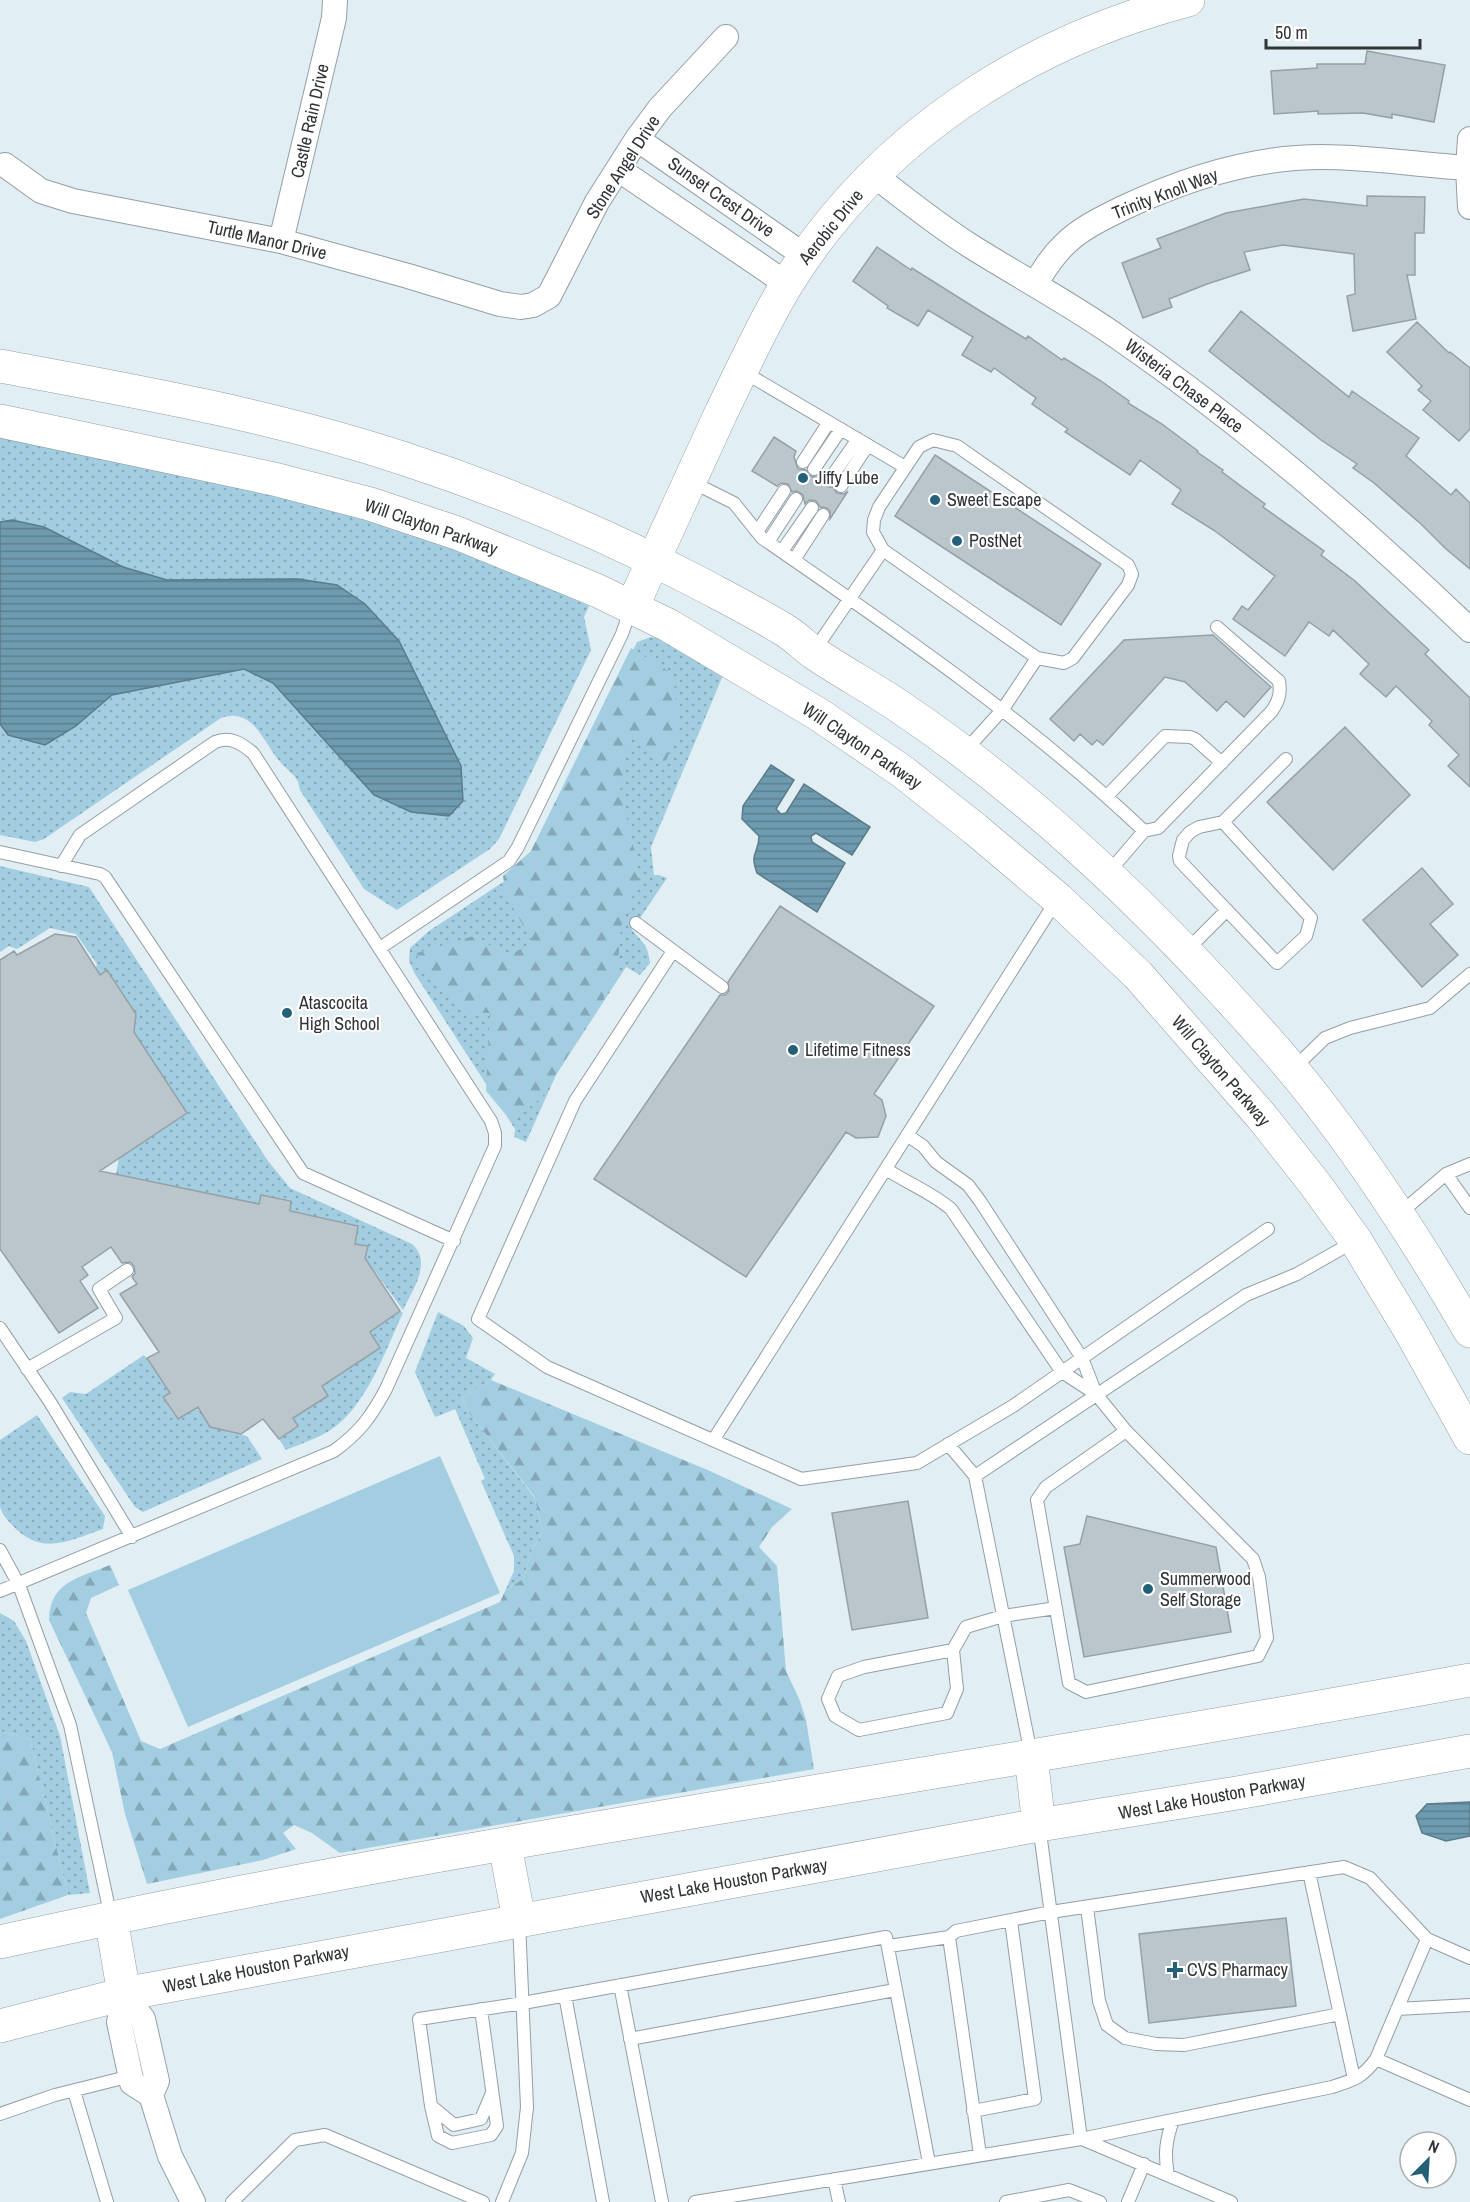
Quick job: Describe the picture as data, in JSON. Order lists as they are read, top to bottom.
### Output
{
  "streets": {
    "main road": ["Aerobic Drive", "Will Clayton Parkway", "West Lake Houston Parkway"],
    "street": [
      "Castle Rain Drive",
      "Stone Angel Drive",
      "Trinity Knoll Way",
      "Sunset Crest Drive",
      "Turtle Manor Drive",
      "Wisteria Chase Place"
    ]
  },
  "crossings": [
    ["Castle Rain Drive", "Turtle Manor Drive"],
    ["Stone Angel Drive", "Sunset Crest Drive"],
    ["Stone Angel Drive", "Turtle Manor Drive"],
    ["Trinity Knoll Way", "Wisteria Chase Place"],
    ["Sunset Crest Drive", "Aerobic Drive"],
    ["Aerobic Drive", "Wisteria Chase Place"],
    ["Aerobic Drive", "Will Clayton Parkway"]
  ],
  "places": {
    "other": [
      "Jiffy Lube",
      "Sweet Escape",
      "PostNet",
      "Atascocita High School",
      "Lifetime Fitness",
      "Summerwood Self Storage"
    ],
    "health": ["CVS Pharmacy"]
  },
  "scale_bar": "50 m",
  "north": "top right"
}
